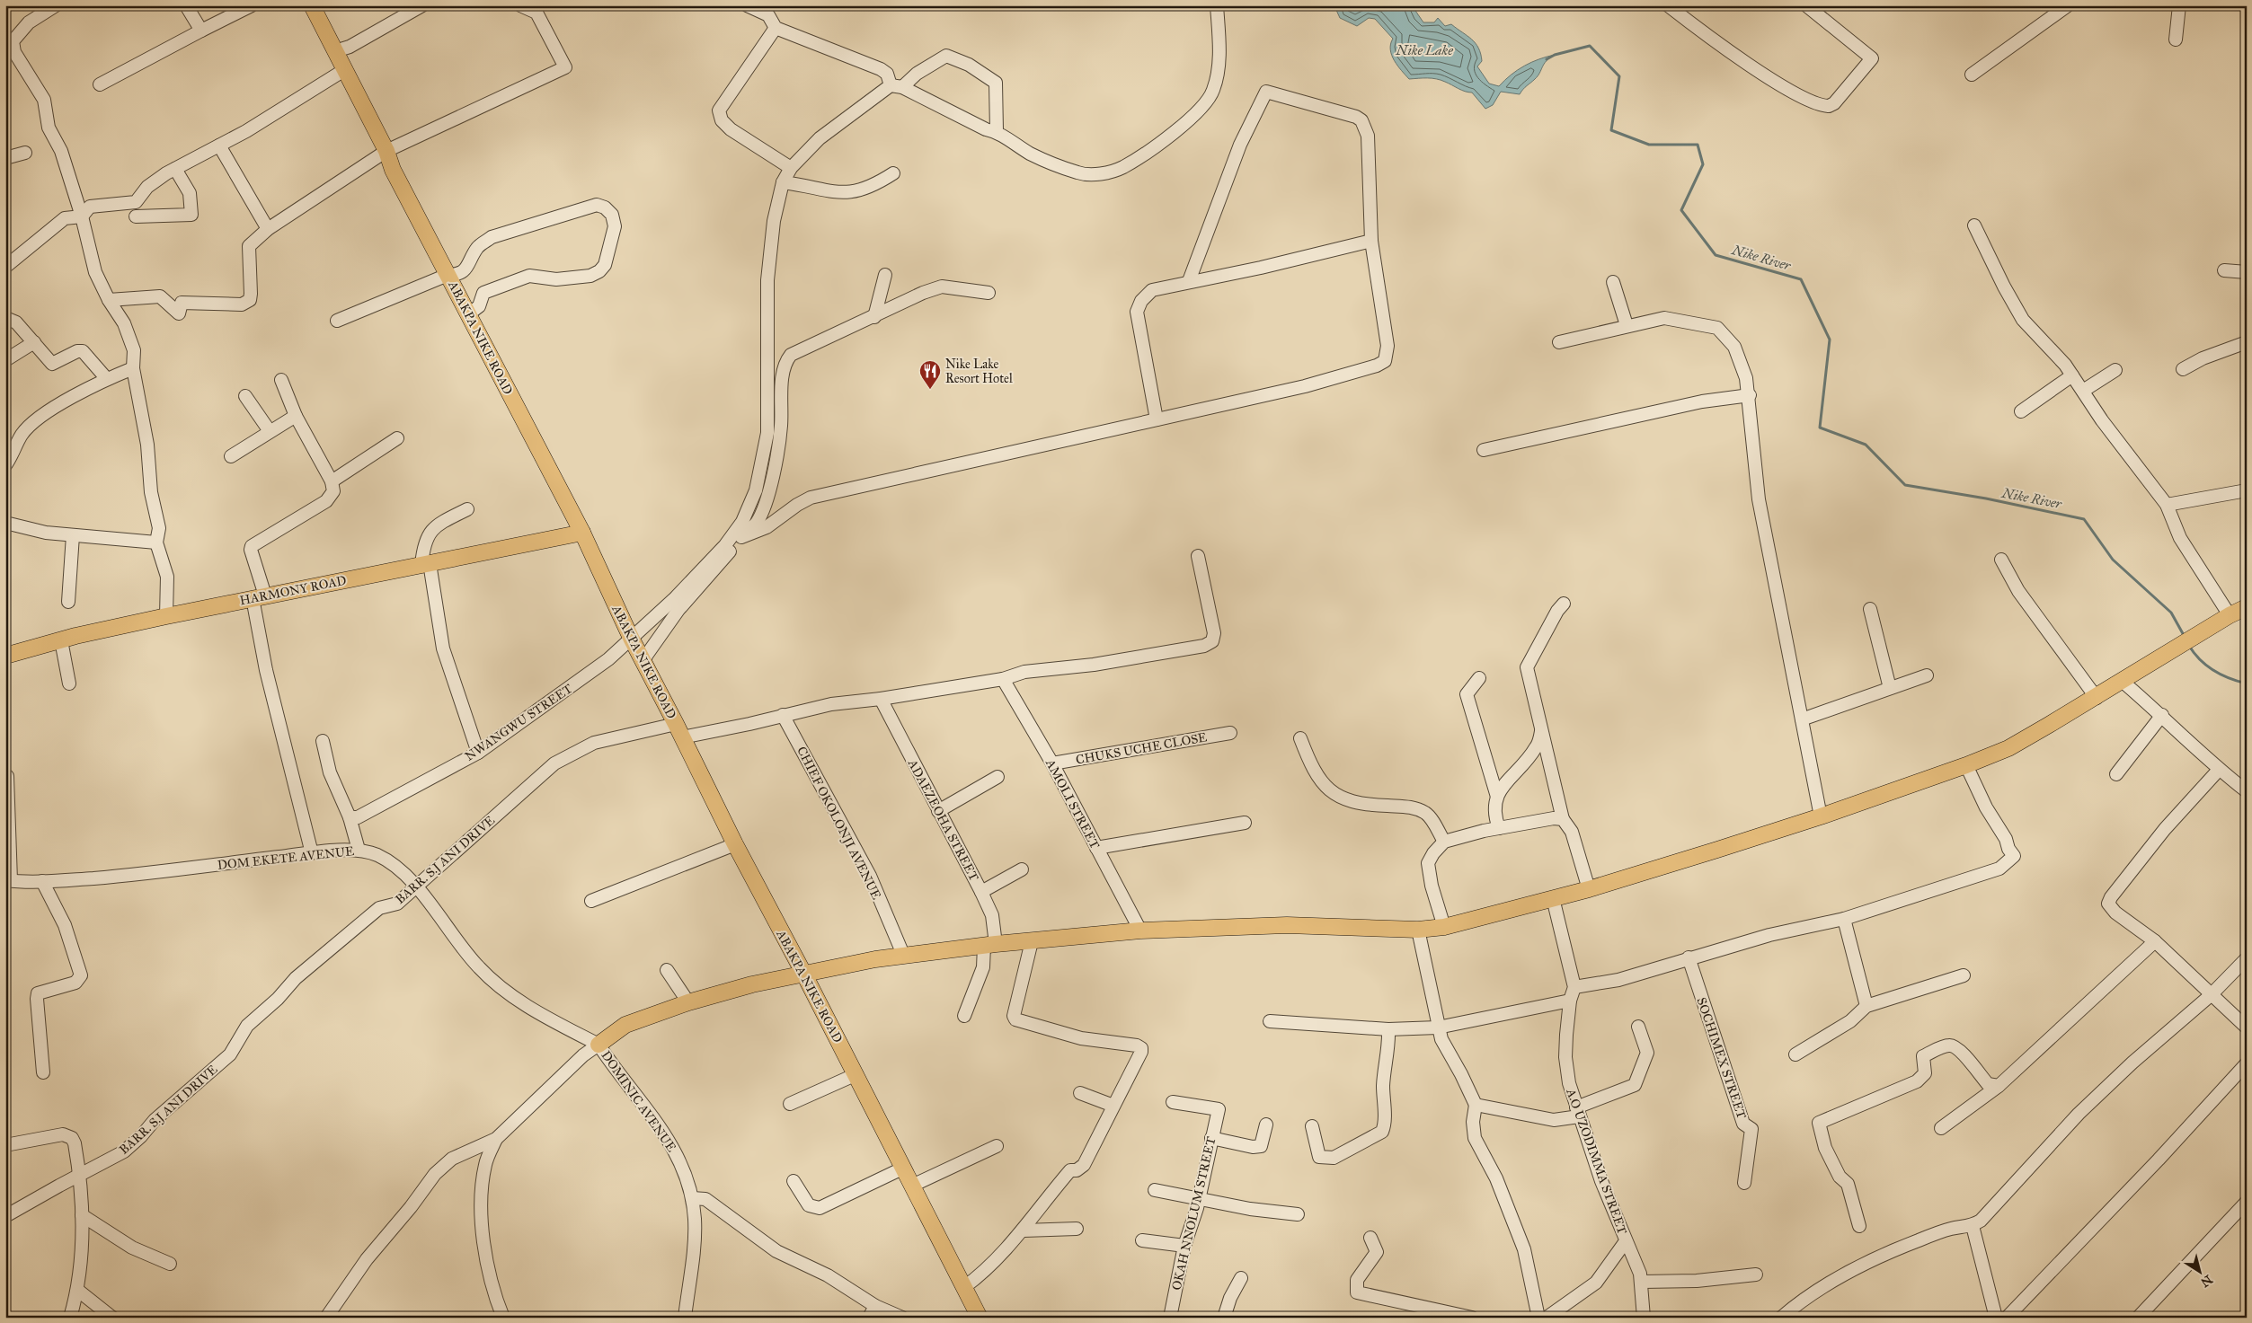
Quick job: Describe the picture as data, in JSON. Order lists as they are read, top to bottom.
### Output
{
  "streets": {
    "main road": ["ABAKPA NIKE ROAD", "HARMONY ROAD"],
    "street": [
      "NWANGWU STREET",
      "CHUKS UCHE CLOSE",
      "AMOLI STREET",
      "ADAEZEOHA STREET",
      "CHIEF OKOLONJI AVENUE",
      "DOM EKETE AVENUE",
      "BARR. S.J ANI DRIVE",
      "SOCHIMEX STREET",
      "DOMINIC AVENUE",
      "A.O UZODIMMA STREET",
      "OKAH NNOLUM STREET"
    ]
  },
  "crossings": [
    ["ABAKPA NIKE ROAD", "HARMONY ROAD"],
    ["ABAKPA NIKE ROAD", "NWANGWU STREET"],
    ["ABAKPA NIKE ROAD", "BARR. S.J ANI DRIVE"],
    ["CHUKS UCHE CLOSE", "AMOLI STREET"],
    ["AMOLI STREET", "BARR. S.J ANI DRIVE"],
    ["ADAEZEOHA STREET", "BARR. S.J ANI DRIVE"],
    ["CHIEF OKOLONJI AVENUE", "BARR. S.J ANI DRIVE"],
    ["DOM EKETE AVENUE", "BARR. S.J ANI DRIVE"],
    ["DOM EKETE AVENUE", "DOMINIC AVENUE"]
  ],
  "water": ["Nike Lake", "Nike River"],
  "places": {
    "restaurant": ["Nike Lake Resort Hotel"]
  },
  "north": "bottom right"
}
